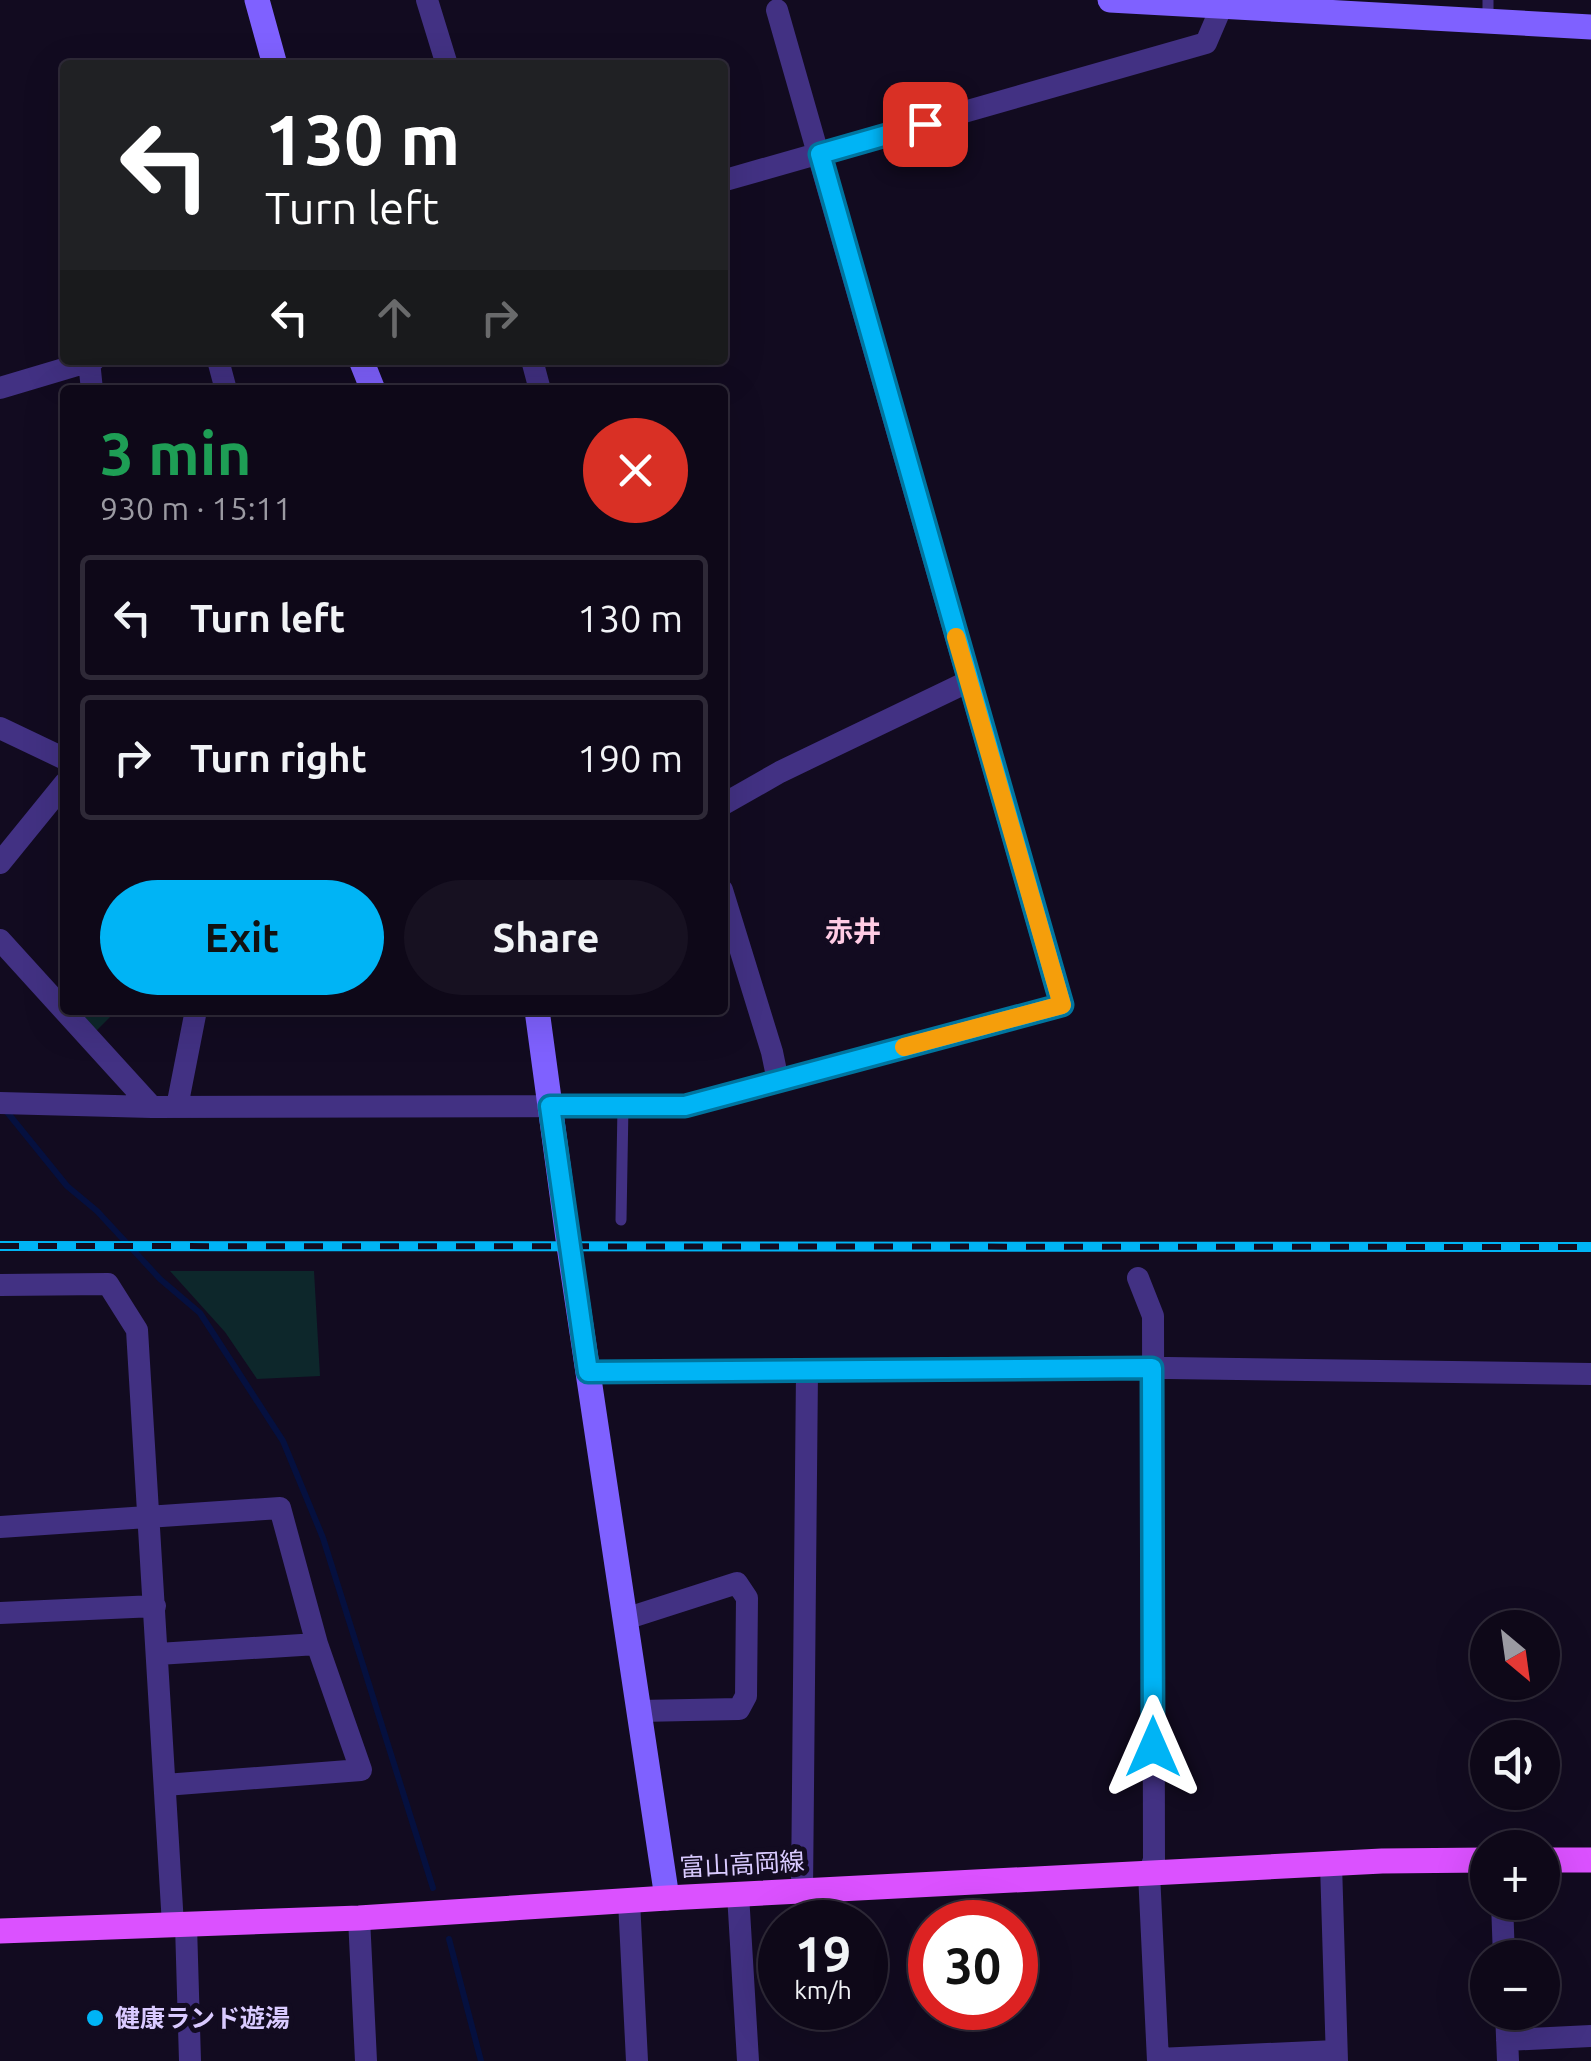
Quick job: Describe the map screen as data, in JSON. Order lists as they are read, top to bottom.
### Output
{
  "streets": {
    "main road": ["富山高岡線"]
  },
  "districts": ["赤井"],
  "places": ["健康ランド遊湯"],
  "north": "bottom right",
  "page": {
    "turn": ["130 m", "Turn left"],
    "heading": ["3 min", "930 m · 15:11"],
    "list": [
      {
        "name": "Turn left",
        "value": "130 m"
      },
      {
        "name": "Turn right",
        "value": "190 m"
      }
    ],
    "buttons": ["Exit", "Share"],
    "map_buttons": ["+", "−"],
    "speed": "19 km/h",
    "limit": "30"
  }
}
